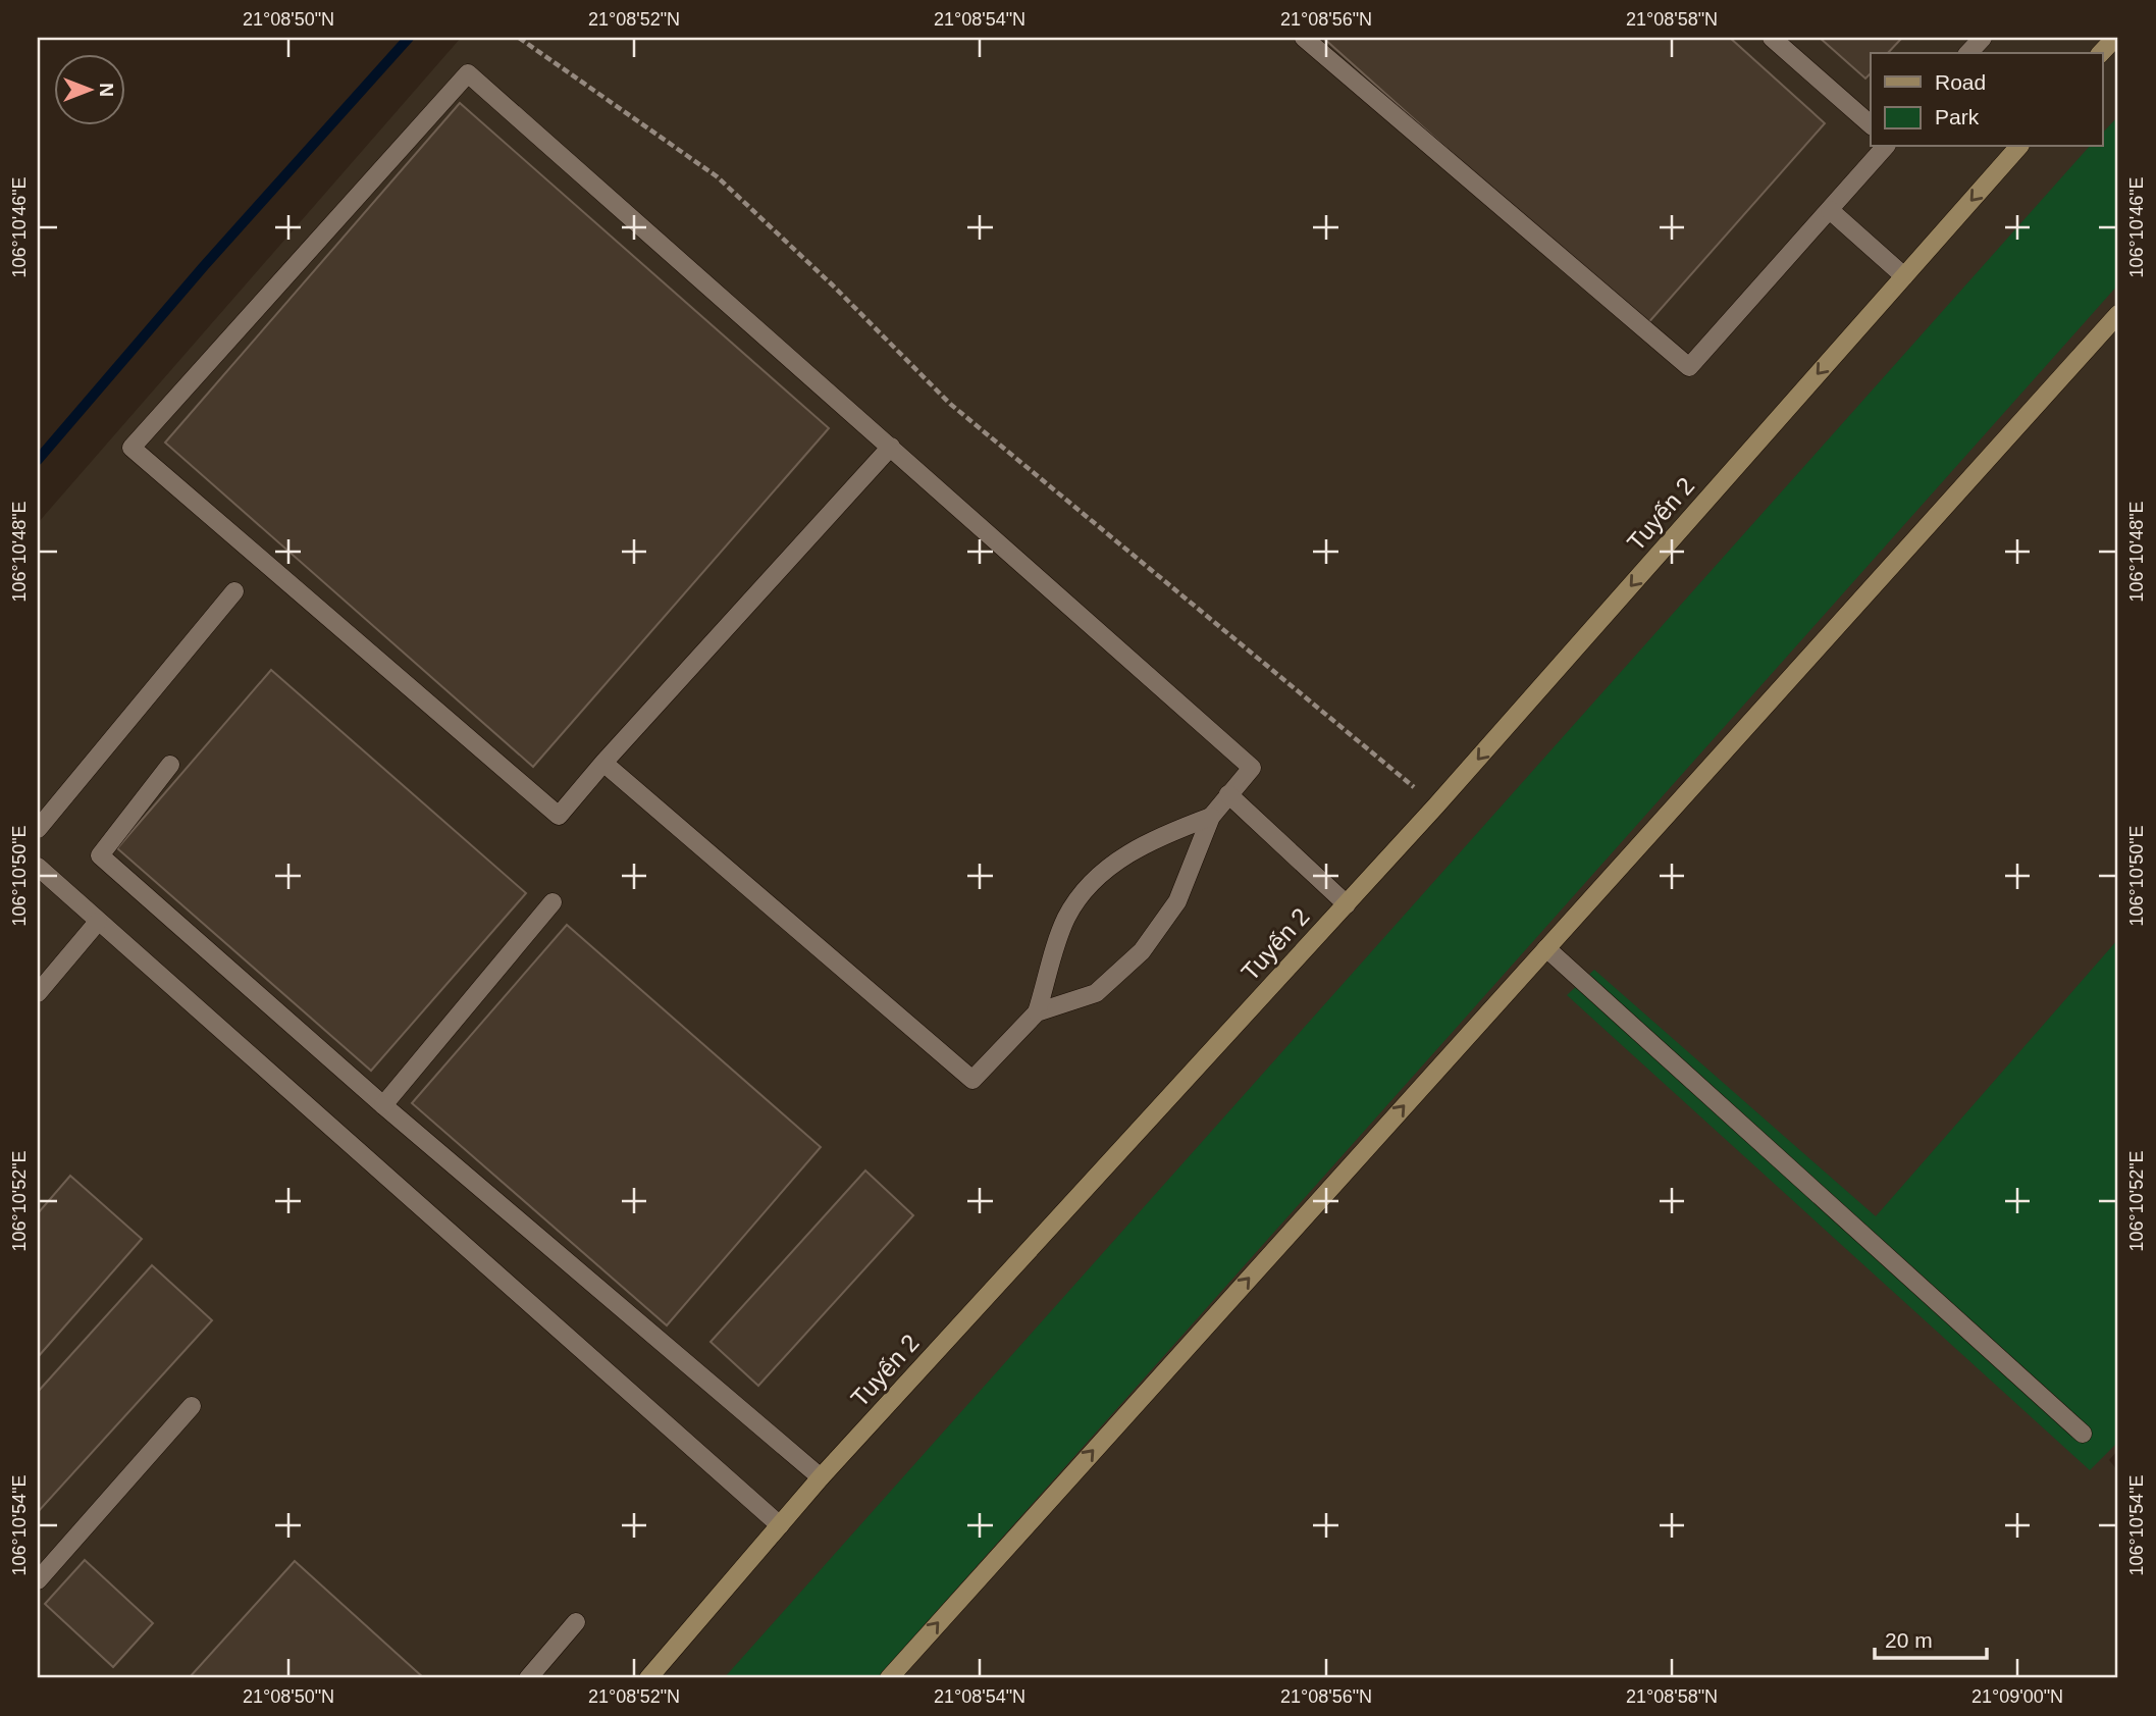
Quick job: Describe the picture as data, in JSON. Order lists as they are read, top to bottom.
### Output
{
  "streets": {
    "main road": ["Tuyến 2"]
  },
  "one_way": ["Tuyến 2"],
  "legend": ["Road", "Park"],
  "scale_bar": "20 m",
  "north": "right",
  "coordinates": [
    "21°08'50\"N",
    "21°08'52\"N",
    "21°08'54\"N",
    "21°08'56\"N",
    "21°08'58\"N",
    "106°10'46\"E",
    "106°10'48\"E",
    "106°10'50\"E",
    "106°10'52\"E",
    "106°10'54\"E",
    "21°09'00\"N"
  ]
}
